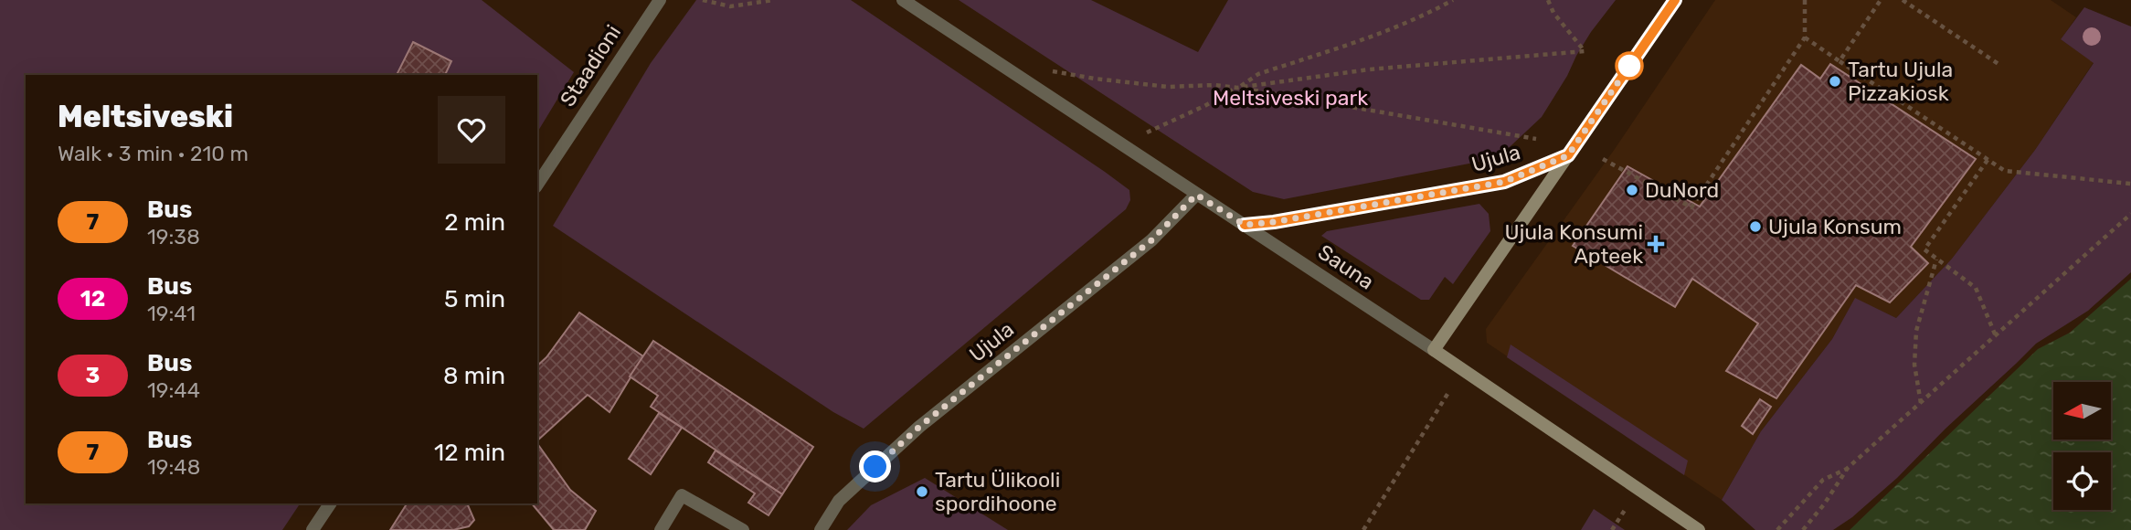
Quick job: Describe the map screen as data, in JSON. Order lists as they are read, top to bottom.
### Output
{
  "streets": {
    "street": ["Staadioni", "Ujula", "Sauna"]
  },
  "crossings": [
    ["Ujula", "Sauna"]
  ],
  "parks": ["Meltsiveski park"],
  "places": {
    "other": [
      "Tartu Ujula Pizzakiosk",
      "DuNord",
      "Ujula Konsum",
      "Tartu Ülikooli spordihoone"
    ],
    "health": ["Ujula Konsumi Apteek"]
  },
  "lines": ["bus line 7"],
  "north": "left",
  "page": {
    "heading": ["Meltsiveski", "Walk · 3 min · 210 m"],
    "list": [
      {
        "mark": "7",
        "name": "Bus",
        "note": "19:38",
        "value": "2 min"
      },
      {
        "mark": "12",
        "name": "Bus",
        "note": "19:41",
        "value": "5 min"
      },
      {
        "mark": "3",
        "name": "Bus",
        "note": "19:44",
        "value": "8 min"
      },
      {
        "mark": "7",
        "name": "Bus",
        "note": "19:48",
        "value": "12 min"
      }
    ]
  }
}
